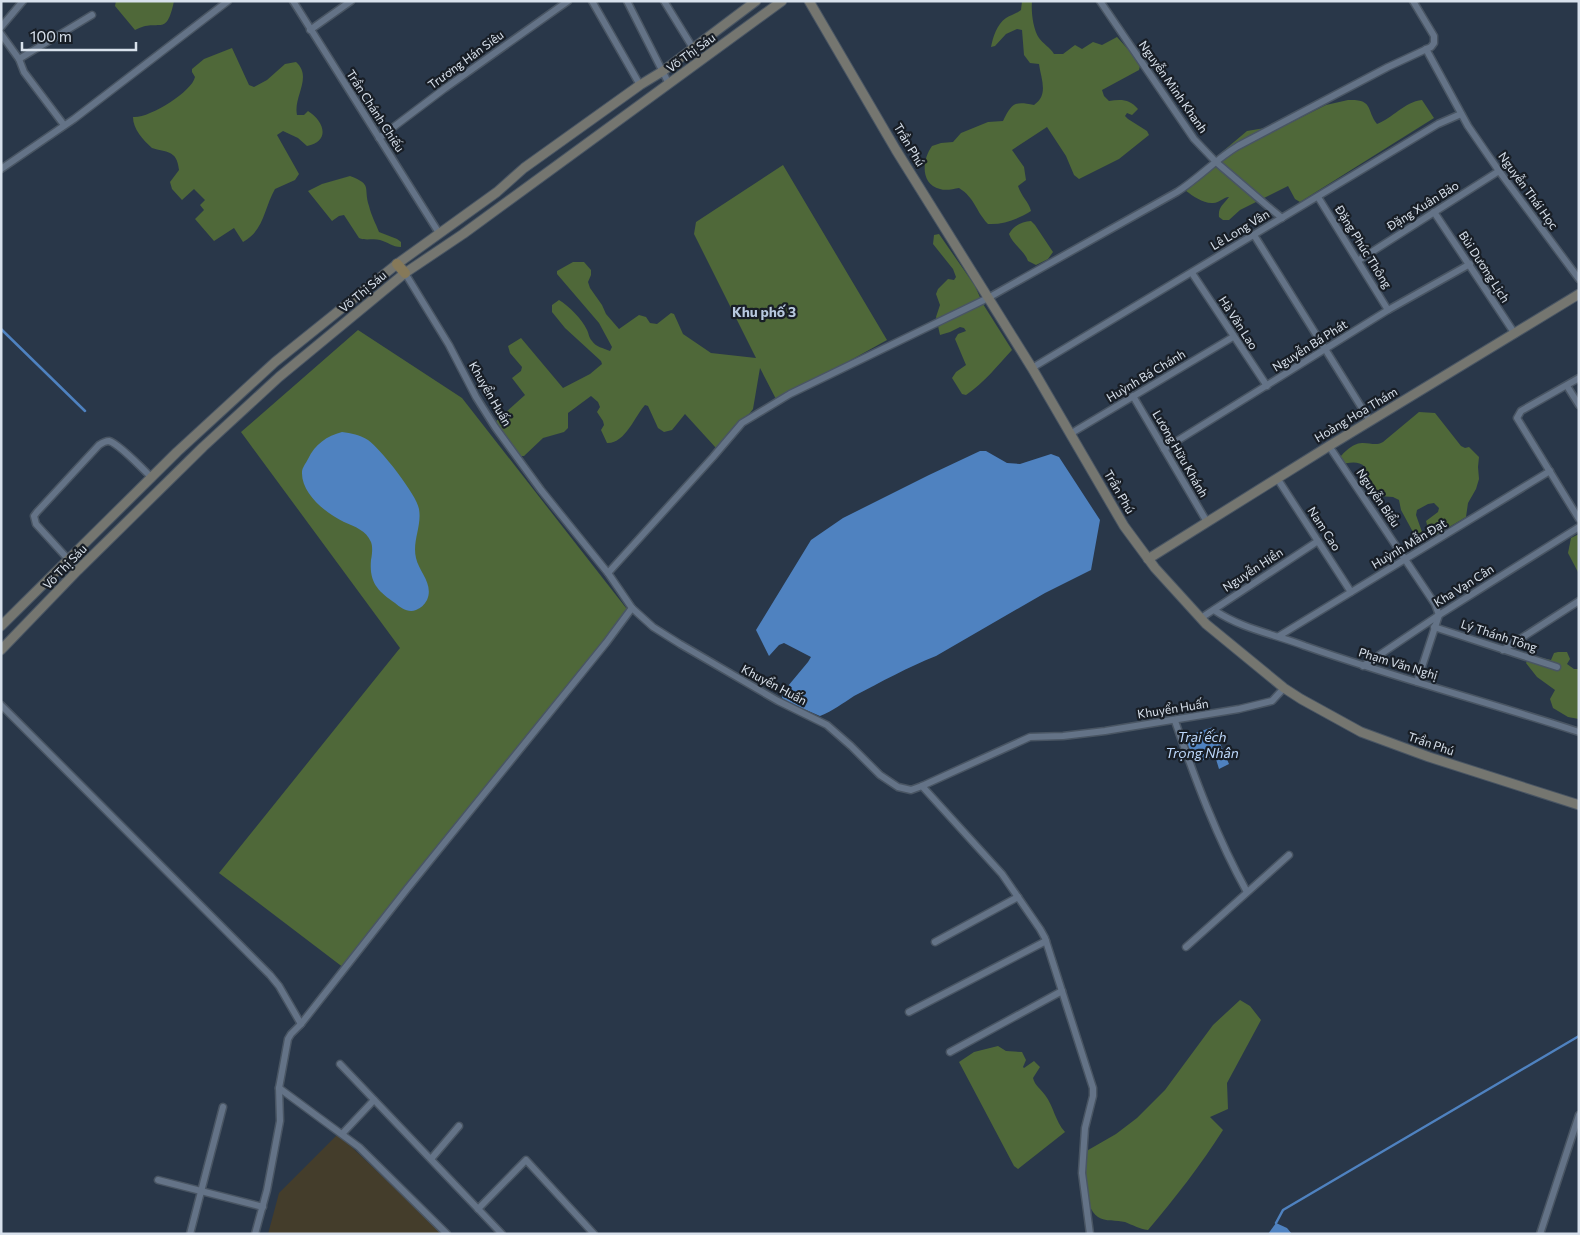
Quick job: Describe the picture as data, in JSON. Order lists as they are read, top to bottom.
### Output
{
  "streets": {
    "main road": ["Võ Thị Sáu", "Trần Phú", "Hoàng Hoa Thám"],
    "street": [
      "Trương Hán Siêu",
      "Nguyễn Minh Khanh",
      "Trần Chánh Chiếu",
      "Nguyễn Thái Học",
      "Đặng Xuân Bảo",
      "Lê Long Vân",
      "Đặng Phúc Thông",
      "Bùi Dương Lịch",
      "Hà Văn Lao",
      "Nguyễn Bá Phát",
      "Huỳnh Bá Chánh",
      "Khuyển Huấn",
      "Lương Hữu Khánh",
      "Nguyễn Biểu",
      "Nam Cao",
      "Huỳnh Mẫn Đạt",
      "Nguyễn Hiền",
      "Kha Vạn Cân",
      "Lý Thánh Tông",
      "Phạm Văn Nghị"
    ]
  },
  "crossings": [
    ["Võ Thị Sáu", "Trần Chánh Chiếu"],
    ["Võ Thị Sáu", "Khuyển Huấn"],
    ["Trương Hán Siêu", "Trần Chánh Chiếu"],
    ["Nguyễn Minh Khanh", "Lê Long Vân"],
    ["Trần Phú", "Lê Long Vân"],
    ["Trần Phú", "Huỳnh Bá Chánh"],
    ["Trần Phú", "Khuyển Huấn"],
    ["Trần Phú", "Hoàng Hoa Thám"],
    ["Trần Phú", "Nguyễn Hiền"],
    ["Nguyễn Thái Học", "Đặng Xuân Bảo"],
    ["Nguyễn Thái Học", "Lê Long Vân"],
    ["Đặng Xuân Bảo", "Đặng Phúc Thông"],
    ["Đặng Xuân Bảo", "Bùi Dương Lịch"],
    ["Lê Long Vân", "Đặng Phúc Thông"],
    ["Lê Long Vân", "Hà Văn Lao"],
    ["Đặng Phúc Thông", "Nguyễn Bá Phát"],
    ["Bùi Dương Lịch", "Nguyễn Bá Phát"],
    ["Bùi Dương Lịch", "Hoàng Hoa Thám"],
    ["Hà Văn Lao", "Nguyễn Bá Phát"],
    ["Hà Văn Lao", "Huỳnh Bá Chánh"],
    ["Nguyễn Bá Phát", "Lương Hữu Khánh"],
    ["Huỳnh Bá Chánh", "Lương Hữu Khánh"],
    ["Hoàng Hoa Thám", "Lương Hữu Khánh"],
    ["Hoàng Hoa Thám", "Nguyễn Biểu"],
    ["Hoàng Hoa Thám", "Nam Cao"],
    ["Nguyễn Biểu", "Huỳnh Mẫn Đạt"],
    ["Nguyễn Biểu", "Kha Vạn Cân"],
    ["Nam Cao", "Huỳnh Mẫn Đạt"],
    ["Nam Cao", "Nguyễn Hiền"],
    ["Huỳnh Mẫn Đạt", "Phạm Văn Nghị"],
    ["Nguyễn Hiền", "Phạm Văn Nghị"],
    ["Kha Vạn Cân", "Phạm Văn Nghị"]
  ],
  "districts": ["Khu phố 3"],
  "water": ["Trại ếch Trọng Nhân"],
  "scale_bar": "100 m"
}
